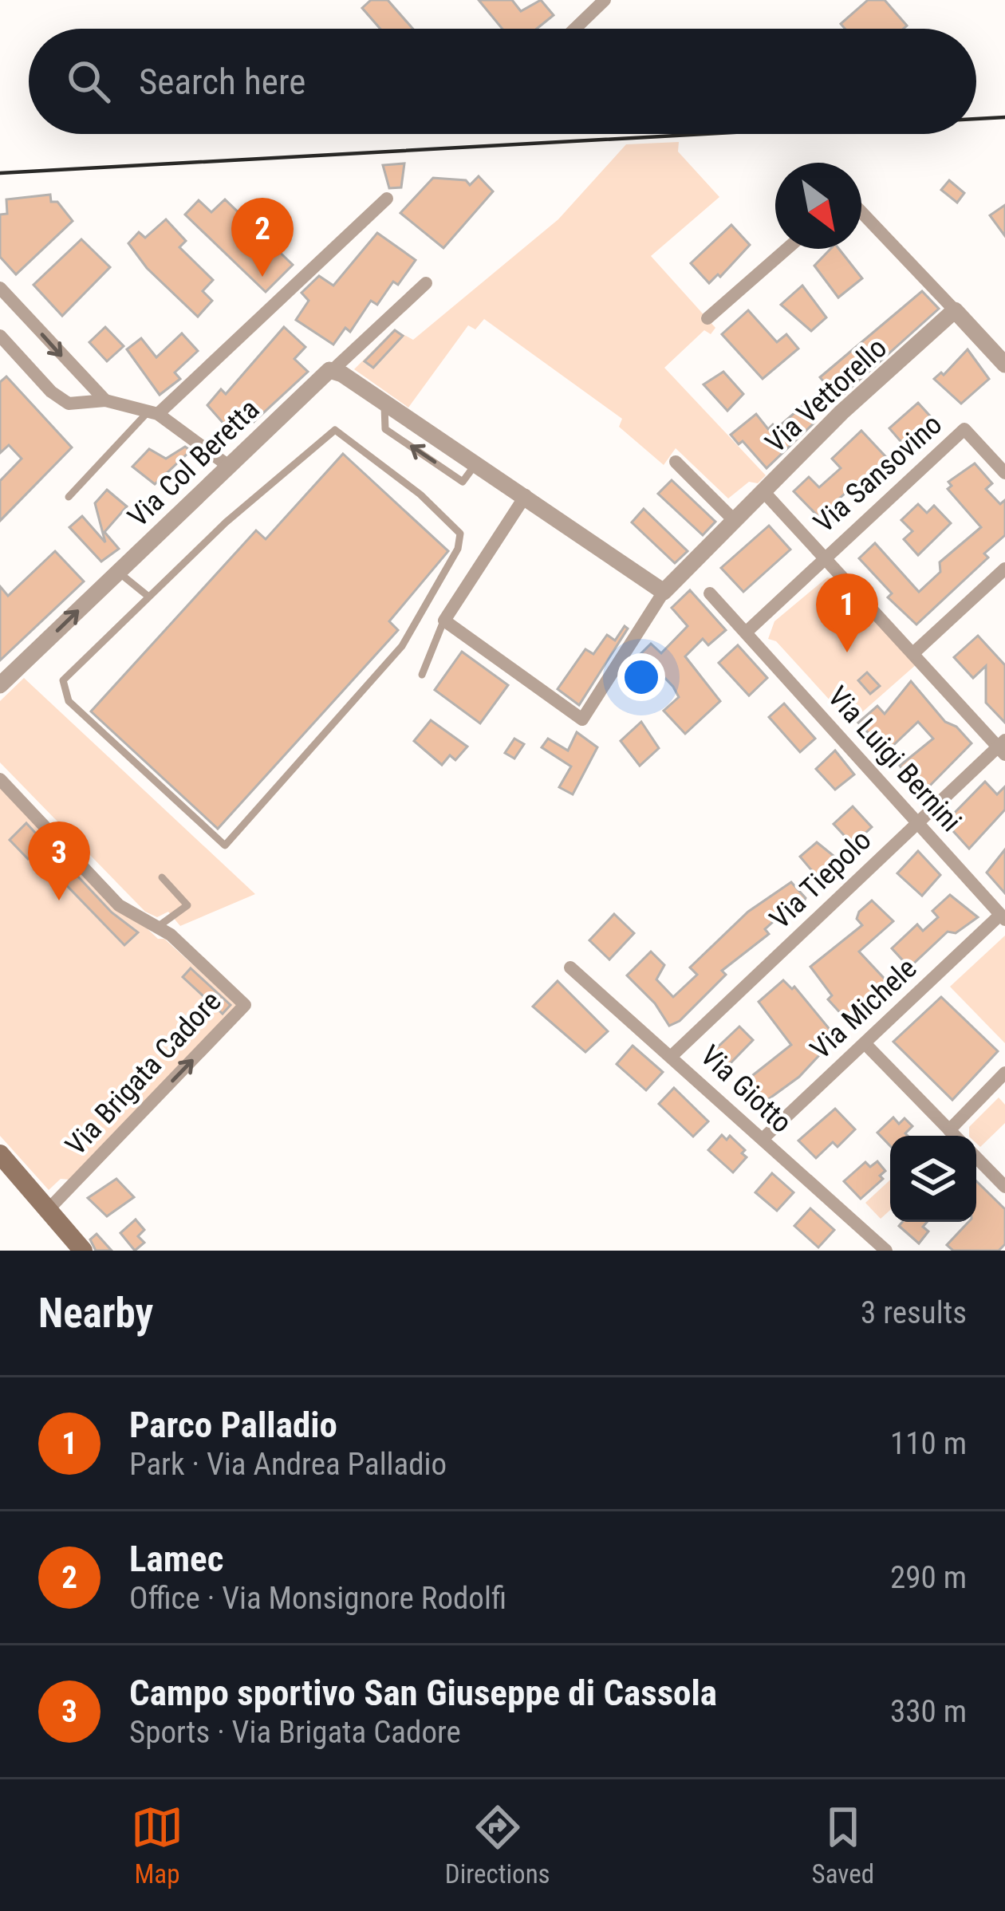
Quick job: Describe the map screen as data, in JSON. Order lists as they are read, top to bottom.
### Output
{
  "streets": {
    "street": [
      "Via Vettorello",
      "Via Col Beretta",
      "Via Sansovino",
      "Via Luigi Bernini",
      "Via Tiepolo",
      "Via Michele",
      "Via Brigata Cadore",
      "Via Giotto"
    ]
  },
  "crossings": [
    ["Via Luigi Bernini", "Via Tiepolo"],
    ["Via Luigi Bernini", "Via Michele"],
    ["Via Tiepolo", "Via Giotto"],
    ["Via Michele", "Via Giotto"]
  ],
  "north": "bottom right",
  "page": {
    "search": "Search here",
    "pins": ["2", "1", "3"],
    "heading": ["Nearby", "3 results"],
    "list": [
      {
        "mark": "1",
        "name": "Parco Palladio",
        "note": "Park · Via Andrea Palladio",
        "value": "110 m"
      },
      {
        "mark": "2",
        "name": "Lamec",
        "note": "Office · Via Monsignore Rodolfi",
        "value": "290 m"
      },
      {
        "mark": "3",
        "name": "Campo sportivo San Giuseppe di Cassola",
        "note": "Sports · Via Brigata Cadore",
        "value": "330 m"
      }
    ],
    "nav": ["Map", "Directions", "Saved"]
  }
}
